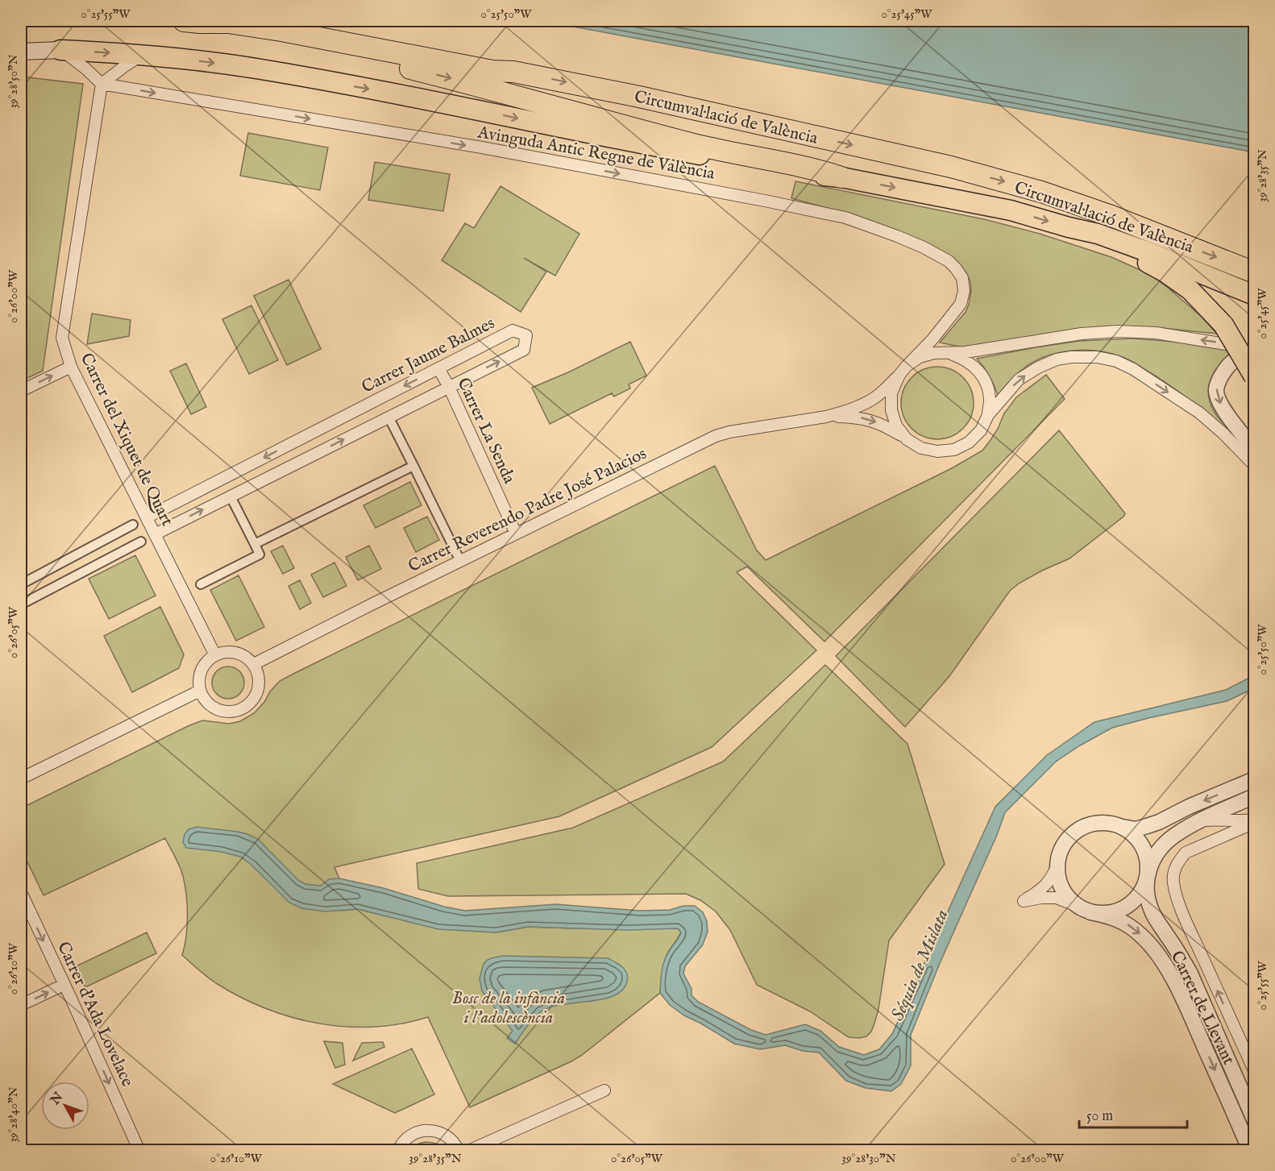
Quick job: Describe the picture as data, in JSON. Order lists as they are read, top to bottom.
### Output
{
  "streets": {
    "highway": ["Circumval·lació de València"],
    "street": [
      "Avinguda Antic Regne de València",
      "Carrer Jaume Balmes",
      "Carrer La Senda",
      "Carrer del Xiquet de Quart",
      "Carrer Reverendo Padre José Palacios",
      "Carrer de Llevant",
      "Carrer d'Ada Lovelace"
    ]
  },
  "crossings": [
    ["Avinguda Antic Regne de València", "Carrer del Xiquet de Quart"],
    ["Avinguda Antic Regne de València", "Carrer Reverendo Padre José Palacios"],
    ["Carrer Jaume Balmes", "Carrer La Senda"],
    ["Carrer Jaume Balmes", "Carrer del Xiquet de Quart"],
    ["Carrer La Senda", "Carrer Reverendo Padre José Palacios"],
    ["Carrer del Xiquet de Quart", "Carrer Reverendo Padre José Palacios"]
  ],
  "one_way": ["Avinguda Antic Regne de València", "Carrer d'Ada Lovelace"],
  "water": ["Séquia de Mislata"],
  "parks": ["Bosc de la infància i l'adolescència"],
  "scale_bar": "50 m",
  "north": "top left",
  "coordinates": [
    "0°25'55\"W",
    "0°25'50\"W",
    "0°25'45\"W",
    "39°28'50\"N",
    "39°28'35\"N",
    "0°26'00\"W",
    "0°26'05\"W",
    "0°26'10\"W",
    "39°28'40\"N",
    "39°28'30\"N"
  ]
}
